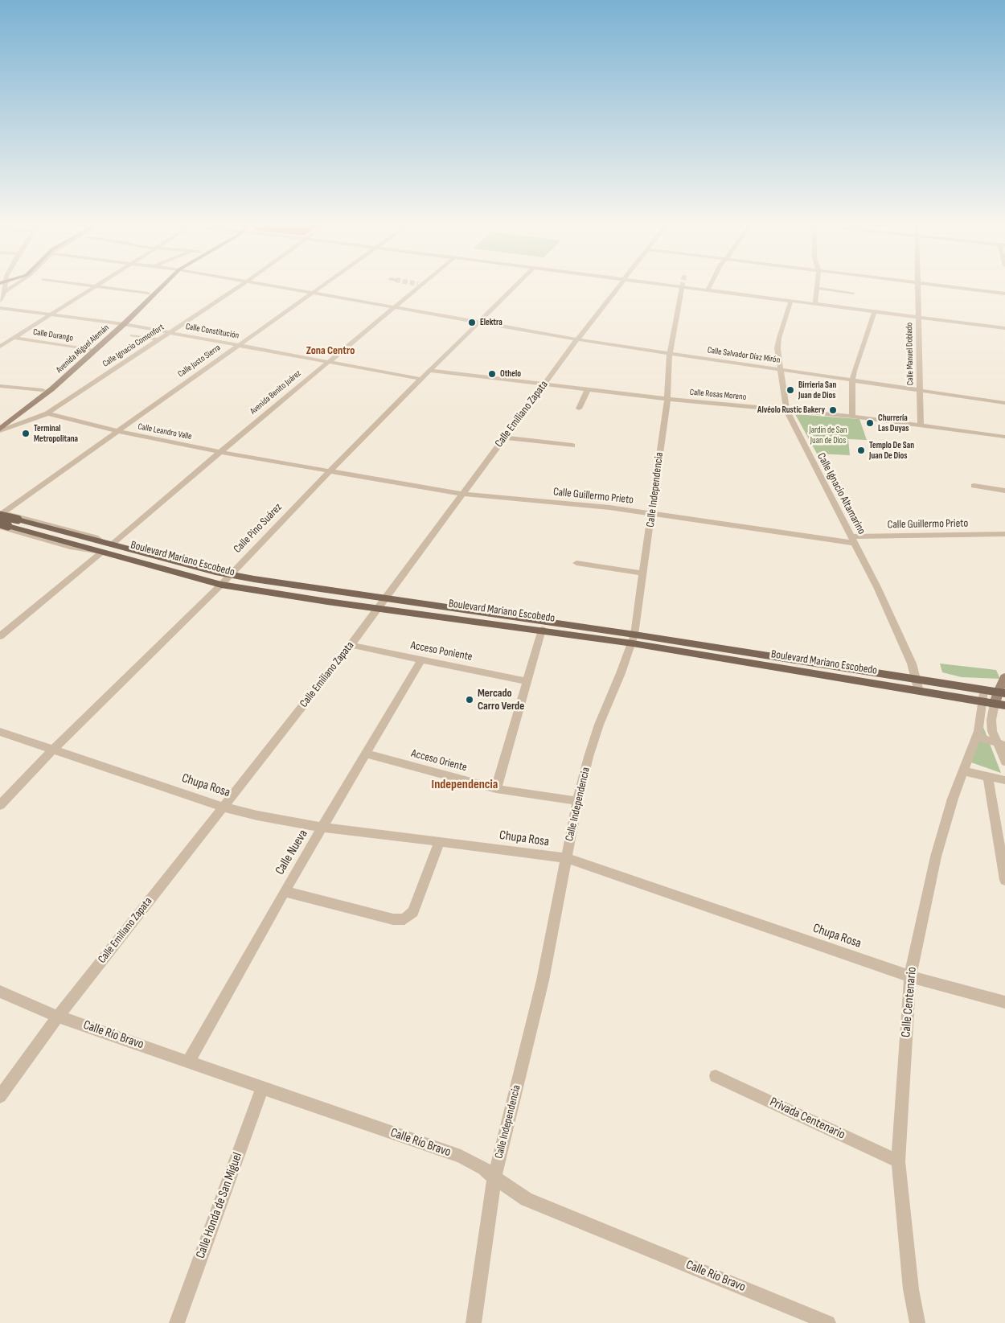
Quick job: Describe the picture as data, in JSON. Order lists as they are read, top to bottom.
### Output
{
  "streets": {
    "main road": ["Avenida Miguel Alemán", "Boulevard Mariano Escobedo"],
    "street": [
      "Calle Constitución",
      "Calle Durango",
      "Calle Ignacio Comonfort",
      "Calle Manuel Doblado",
      "Calle Salvador Díaz Mirón",
      "Calle Justo Sierra",
      "Avenida Benito Juárez",
      "Calle Rosas Moreno",
      "Calle Emiliano Zapata",
      "Calle Leandro Valle",
      "Calle Independencia",
      "Calle Ignacio Altamarino",
      "Calle Guillermo Prieto",
      "Calle Pino Suárez",
      "Acceso Poniente",
      "Acceso Oriente",
      "Chupa Rosa",
      "Calle Nueva",
      "Calle Centenario",
      "Calle Río Bravo",
      "Privada Centenario",
      "Calle Honda de San Miguel"
    ]
  },
  "crossings": [
    ["Calle Constitución", "Calle Ignacio Comonfort"],
    ["Calle Constitución", "Avenida Miguel Alemán"],
    ["Calle Constitución", "Calle Justo Sierra"],
    ["Calle Constitución", "Avenida Benito Juárez"],
    ["Calle Constitución", "Calle Pino Suárez"],
    ["Calle Durango", "Avenida Miguel Alemán"],
    ["Calle Ignacio Comonfort", "Calle Leandro Valle"],
    ["Calle Manuel Doblado", "Calle Salvador Díaz Mirón"],
    ["Calle Manuel Doblado", "Calle Rosas Moreno"],
    ["Calle Salvador Díaz Mirón", "Calle Justo Sierra"],
    ["Calle Salvador Díaz Mirón", "Avenida Benito Juárez"],
    ["Calle Salvador Díaz Mirón", "Calle Emiliano Zapata"],
    ["Calle Salvador Díaz Mirón", "Calle Independencia"],
    ["Calle Salvador Díaz Mirón", "Calle Ignacio Altamarino"],
    ["Calle Salvador Díaz Mirón", "Calle Pino Suárez"],
    ["Calle Justo Sierra", "Calle Leandro Valle"],
    ["Calle Justo Sierra", "Boulevard Mariano Escobedo"],
    ["Avenida Benito Juárez", "Calle Leandro Valle"],
    ["Avenida Benito Juárez", "Boulevard Mariano Escobedo"],
    ["Calle Rosas Moreno", "Calle Emiliano Zapata"],
    ["Calle Rosas Moreno", "Calle Independencia"],
    ["Calle Rosas Moreno", "Calle Ignacio Altamarino"],
    ["Calle Rosas Moreno", "Calle Pino Suárez"],
    ["Calle Emiliano Zapata", "Calle Guillermo Prieto"],
    ["Calle Emiliano Zapata", "Boulevard Mariano Escobedo"],
    ["Calle Emiliano Zapata", "Acceso Poniente"],
    ["Calle Emiliano Zapata", "Chupa Rosa"],
    ["Calle Emiliano Zapata", "Calle Río Bravo"],
    ["Calle Leandro Valle", "Calle Guillermo Prieto"],
    ["Calle Leandro Valle", "Calle Pino Suárez"],
    ["Calle Independencia", "Calle Guillermo Prieto"],
    ["Calle Independencia", "Boulevard Mariano Escobedo"],
    ["Calle Independencia", "Acceso Oriente"],
    ["Calle Independencia", "Chupa Rosa"],
    ["Calle Independencia", "Calle Río Bravo"],
    ["Calle Ignacio Altamarino", "Calle Guillermo Prieto"],
    ["Calle Ignacio Altamarino", "Boulevard Mariano Escobedo"],
    ["Calle Guillermo Prieto", "Calle Pino Suárez"],
    ["Calle Pino Suárez", "Boulevard Mariano Escobedo"],
    ["Calle Pino Suárez", "Chupa Rosa"],
    ["Boulevard Mariano Escobedo", "Calle Centenario"],
    ["Acceso Poniente", "Calle Nueva"],
    ["Acceso Oriente", "Calle Nueva"],
    ["Chupa Rosa", "Calle Nueva"],
    ["Chupa Rosa", "Calle Centenario"],
    ["Calle Nueva", "Calle Río Bravo"],
    ["Calle Centenario", "Privada Centenario"],
    ["Calle Río Bravo", "Calle Honda de San Miguel"]
  ],
  "districts": ["Zona Centro", "Independencia"],
  "parks": ["Jardín de San Juan de Dios"],
  "places": [
    "Elektra",
    "Othelo",
    "Birrieria San Juan de Dios",
    "Alvéolo Rustic Bakery",
    "Churrería Las Duyas",
    "Terminal Metropolitana",
    "Templo De San Juan De Dios",
    "Mercado Carro Verde"
  ]
}
